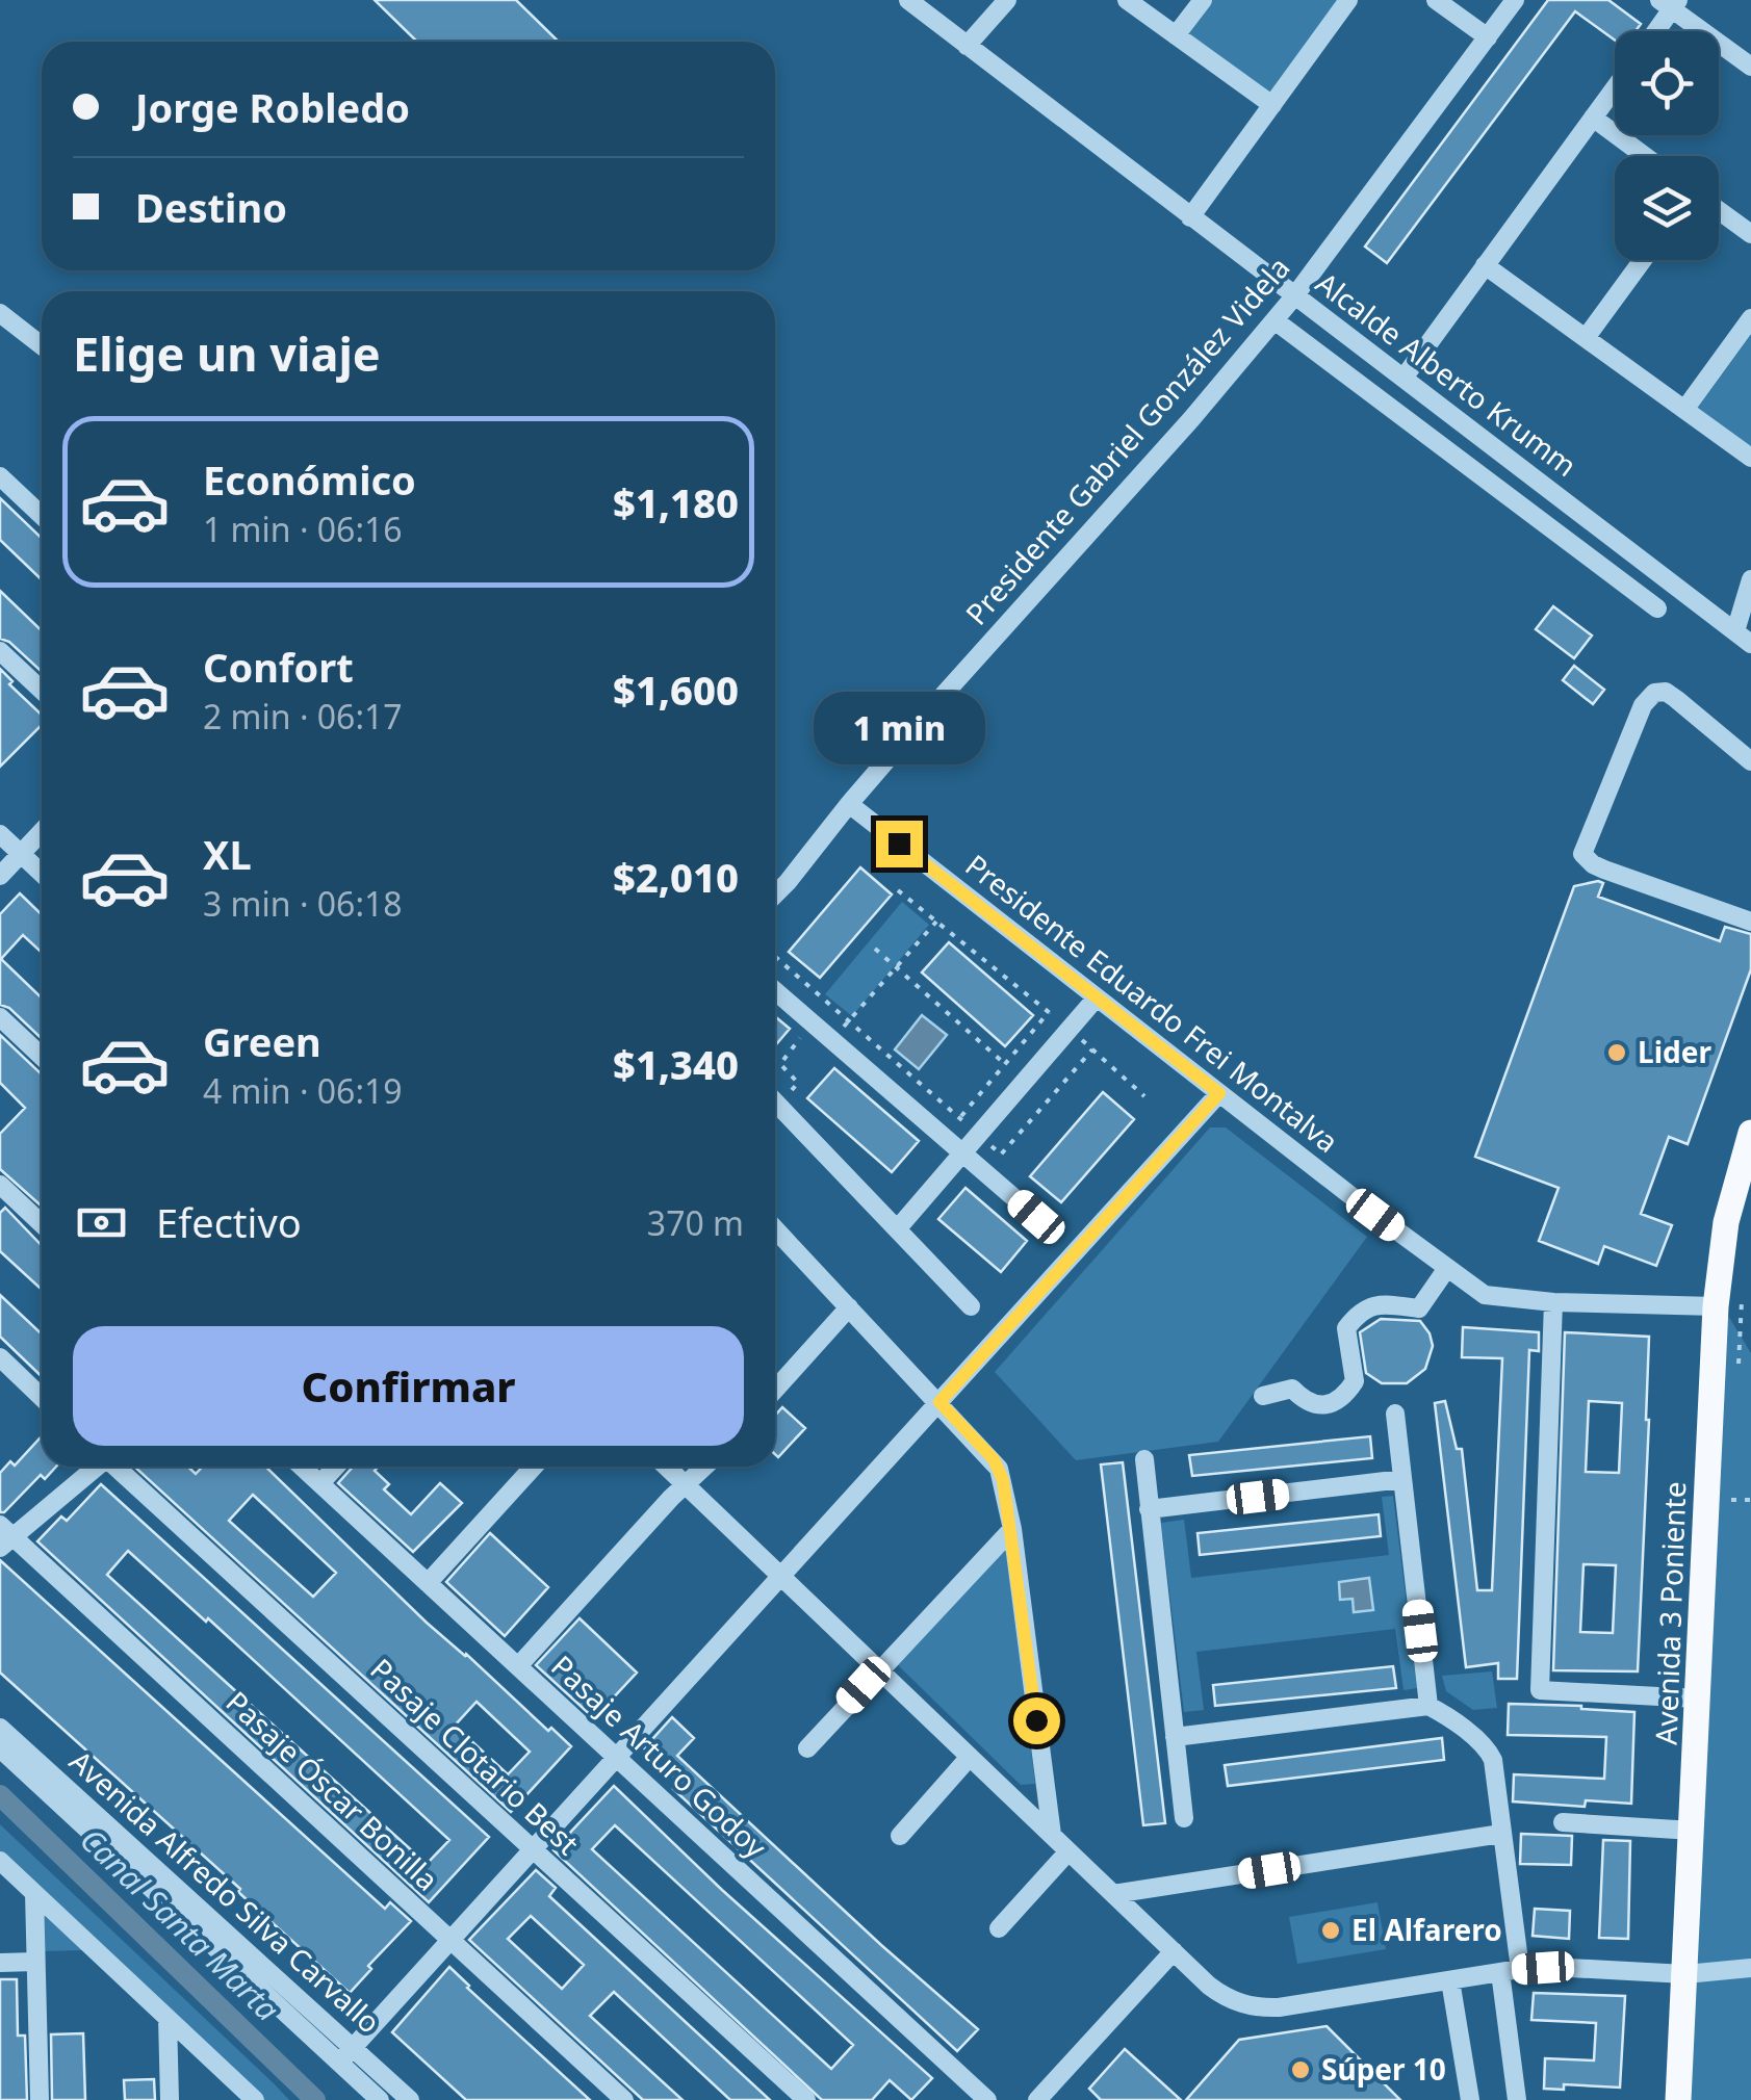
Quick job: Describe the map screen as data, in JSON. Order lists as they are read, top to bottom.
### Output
{
  "streets": {
    "main road": ["Avenida 3 Poniente"],
    "street": [
      "Alcalde Alberto Krumm",
      "Presidente Gabriel González Videla",
      "Presidente Eduardo Frei Montalva",
      "Pasaje Clotario Best",
      "Pasaje Arturo Godoy",
      "Pasaje Óscar Bonilla",
      "Avenida Alfredo Silva Carvallo"
    ]
  },
  "crossings": [
    ["Alcalde Alberto Krumm", "Presidente Gabriel González Videla"],
    ["Presidente Gabriel González Videla", "Presidente Eduardo Frei Montalva"],
    ["Presidente Eduardo Frei Montalva", "Avenida 3 Poniente"]
  ],
  "water": ["Canal Santa Marta"],
  "places": ["Lider", "El Alfarero", "Súper 10"],
  "page": {
    "banner": ["Jorge Robledo", "Destino"],
    "heading": "Elige un viaje",
    "list": [
      {
        "name": "Económico",
        "note": "1 min · 06:16",
        "value": "$1,180"
      },
      {
        "name": "Confort",
        "note": "2 min · 06:17",
        "value": "$1,600"
      },
      {
        "name": "XL",
        "note": "3 min · 06:18",
        "value": "$2,010"
      },
      {
        "name": "Green",
        "note": "4 min · 06:19",
        "value": "$1,340"
      }
    ],
    "bubble": "1 min",
    "pay": ["Efectivo", "370 m"],
    "buttons": "Confirmar"
  }
}
